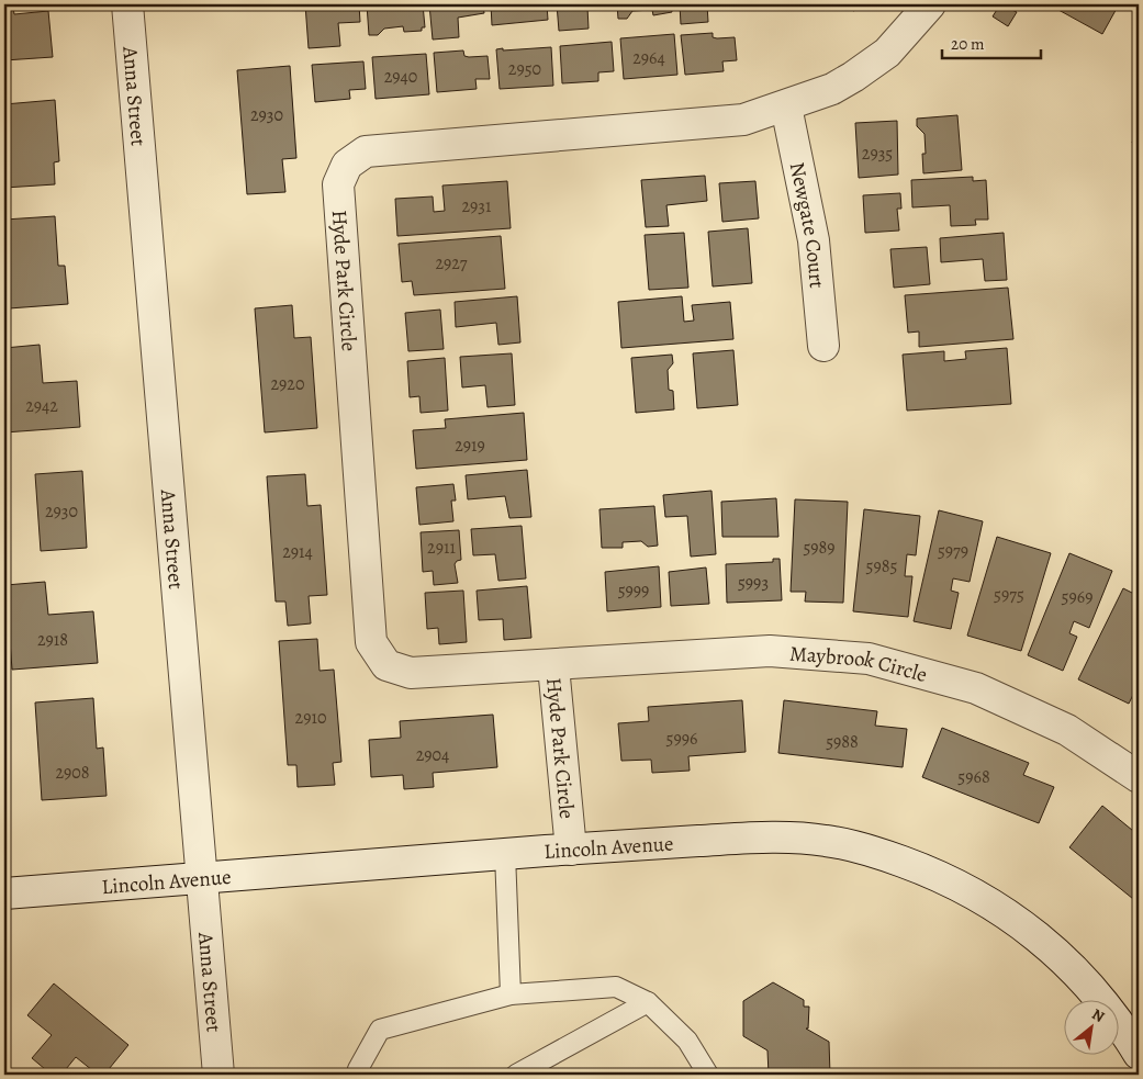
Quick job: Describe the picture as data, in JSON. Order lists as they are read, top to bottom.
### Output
{
  "streets": {
    "street": [
      "Anna Street",
      "Newgate Court",
      "Hyde Park Circle",
      "Maybrook Circle",
      "Lincoln Avenue"
    ]
  },
  "crossings": [
    ["Anna Street", "Lincoln Avenue"],
    ["Newgate Court", "Hyde Park Circle"],
    ["Hyde Park Circle", "Maybrook Circle"],
    ["Hyde Park Circle", "Lincoln Avenue"]
  ],
  "house_numbers": [
    "2964",
    "2950",
    "2940",
    "2930",
    "2935",
    "2931",
    "2927",
    "2920",
    "2942",
    "2919",
    "2930",
    "2911",
    "5989",
    "5979",
    "2914",
    "5985",
    "5993",
    "5999",
    "5975",
    "5969",
    "2918",
    "2910",
    "5996",
    "5988",
    "2904",
    "2908",
    "5968"
  ],
  "scale_bar": "20 m",
  "north": "top right"
}
